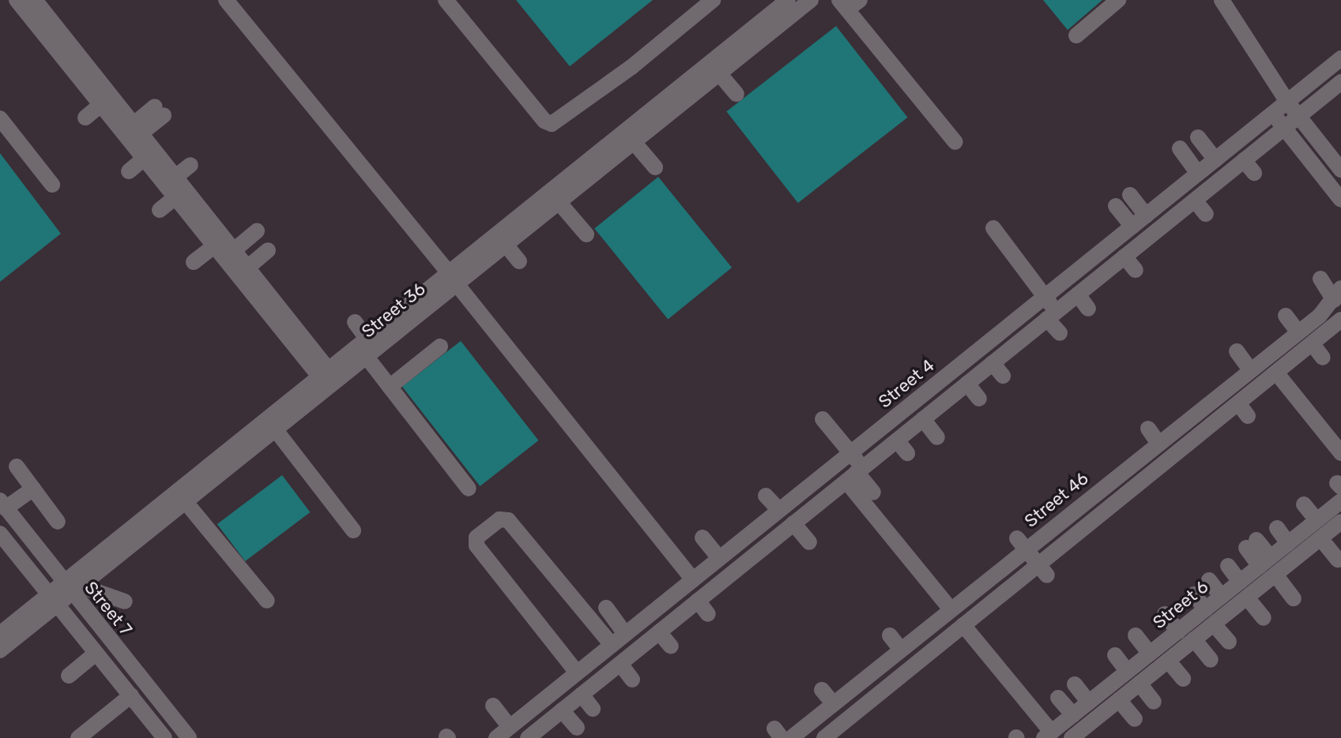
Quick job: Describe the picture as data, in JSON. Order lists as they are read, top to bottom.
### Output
{
  "streets": {
    "street": [
      "Street 36",
      "Street 4",
      "Street 46",
      "Street 6",
      "Street 7"
    ]
  },
  "crossings": [
    ["Street 36", "Street 7"]
  ]
}
